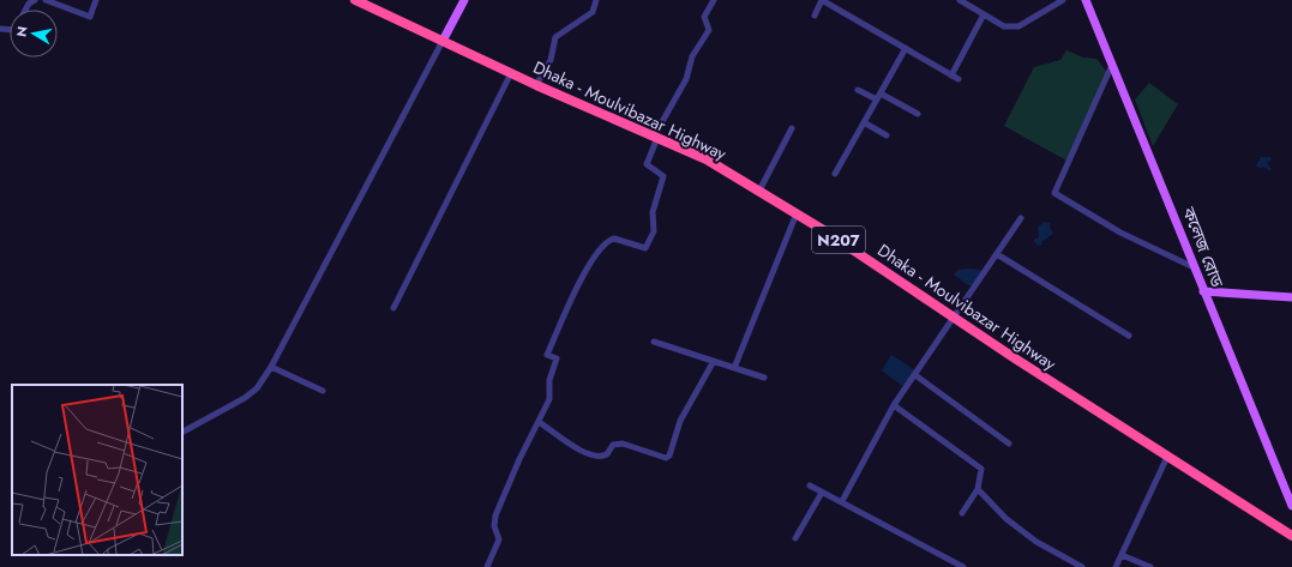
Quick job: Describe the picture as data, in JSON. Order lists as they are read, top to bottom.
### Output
{
  "streets": {
    "highway": ["Dhaka - Moulvibazar Highway", "N207"],
    "main road": ["কলেজ রোড"]
  },
  "north": "left"
}
